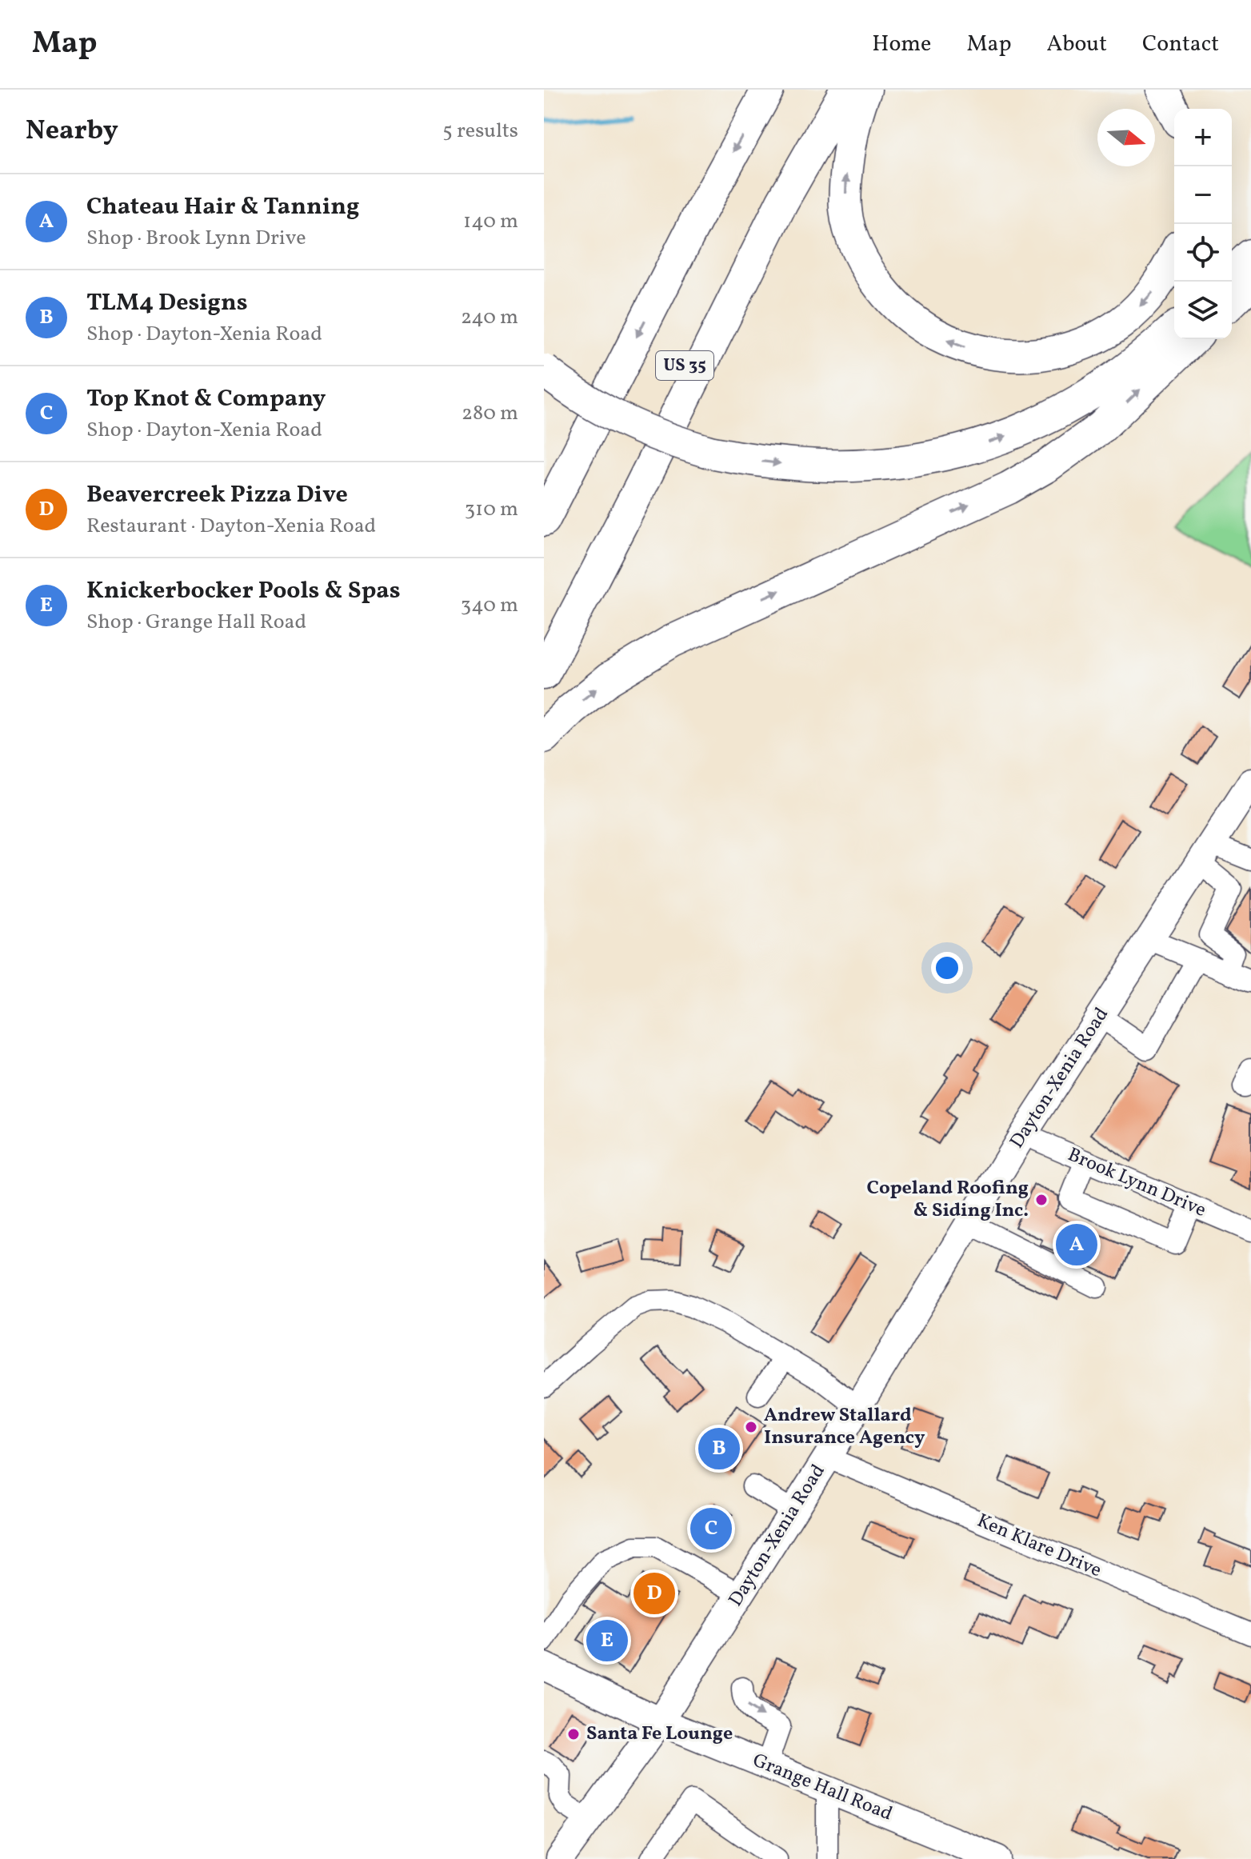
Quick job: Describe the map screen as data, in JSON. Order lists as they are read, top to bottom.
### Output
{
  "streets": {
    "highway": ["US 35"],
    "main road": ["Dayton-Xenia Road", "Grange Hall Road"],
    "street": ["Brook Lynn Drive", "Ken Klare Drive"]
  },
  "crossings": [
    ["Dayton-Xenia Road", "Brook Lynn Drive"],
    ["Dayton-Xenia Road", "Ken Klare Drive"],
    ["Dayton-Xenia Road", "Grange Hall Road"]
  ],
  "places": ["Copeland Roofing & Siding Inc.", "Andrew Stallard Insurance Agency", "Santa Fe Lounge"],
  "north": "right",
  "page": {
    "header": "Map",
    "nav": [
      "Home",
      "Map",
      "About",
      "Contact"
    ],
    "heading": ["Nearby", "5 results"],
    "map_buttons": ["+", "−"],
    "list": [
      {
        "mark": "A",
        "name": "Chateau Hair & Tanning",
        "note": "Shop · Brook Lynn Drive",
        "value": "140 m"
      },
      {
        "mark": "B",
        "name": "TLM4 Designs",
        "note": "Shop · Dayton-Xenia Road",
        "value": "240 m"
      },
      {
        "mark": "C",
        "name": "Top Knot & Company",
        "note": "Shop · Dayton-Xenia Road",
        "value": "280 m"
      },
      {
        "mark": "D",
        "name": "Beavercreek Pizza Dive",
        "note": "Restaurant · Dayton-Xenia Road",
        "value": "310 m"
      },
      {
        "mark": "E",
        "name": "Knickerbocker Pools & Spas",
        "note": "Shop · Grange Hall Road",
        "value": "340 m"
      }
    ],
    "pins": [
      "A",
      "B",
      "C",
      "D",
      "E"
    ]
  }
}
